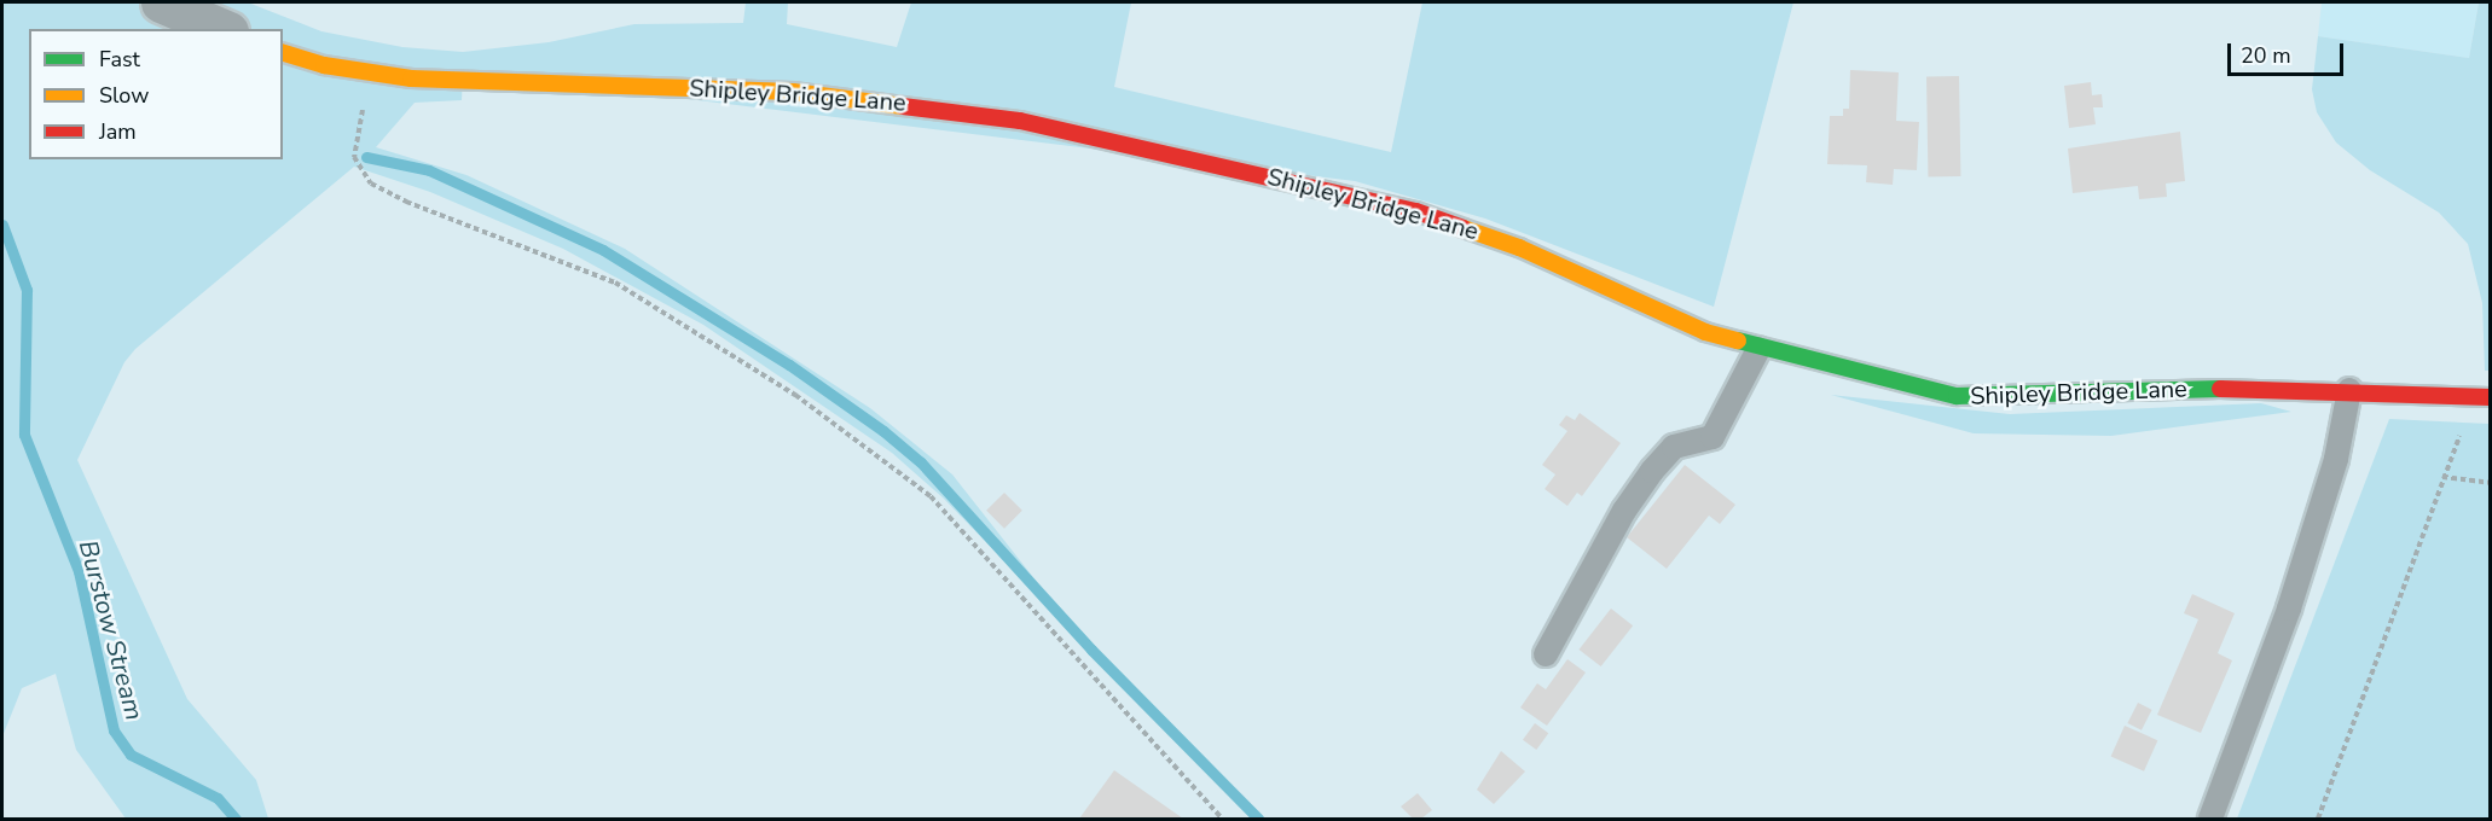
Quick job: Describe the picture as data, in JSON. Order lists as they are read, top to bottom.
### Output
{
  "streets": {
    "street": ["Shipley Bridge Lane"]
  },
  "water": ["Burstow Stream"],
  "legend": ["Fast", "Slow", "Jam"],
  "scale_bar": "20 m"
}
